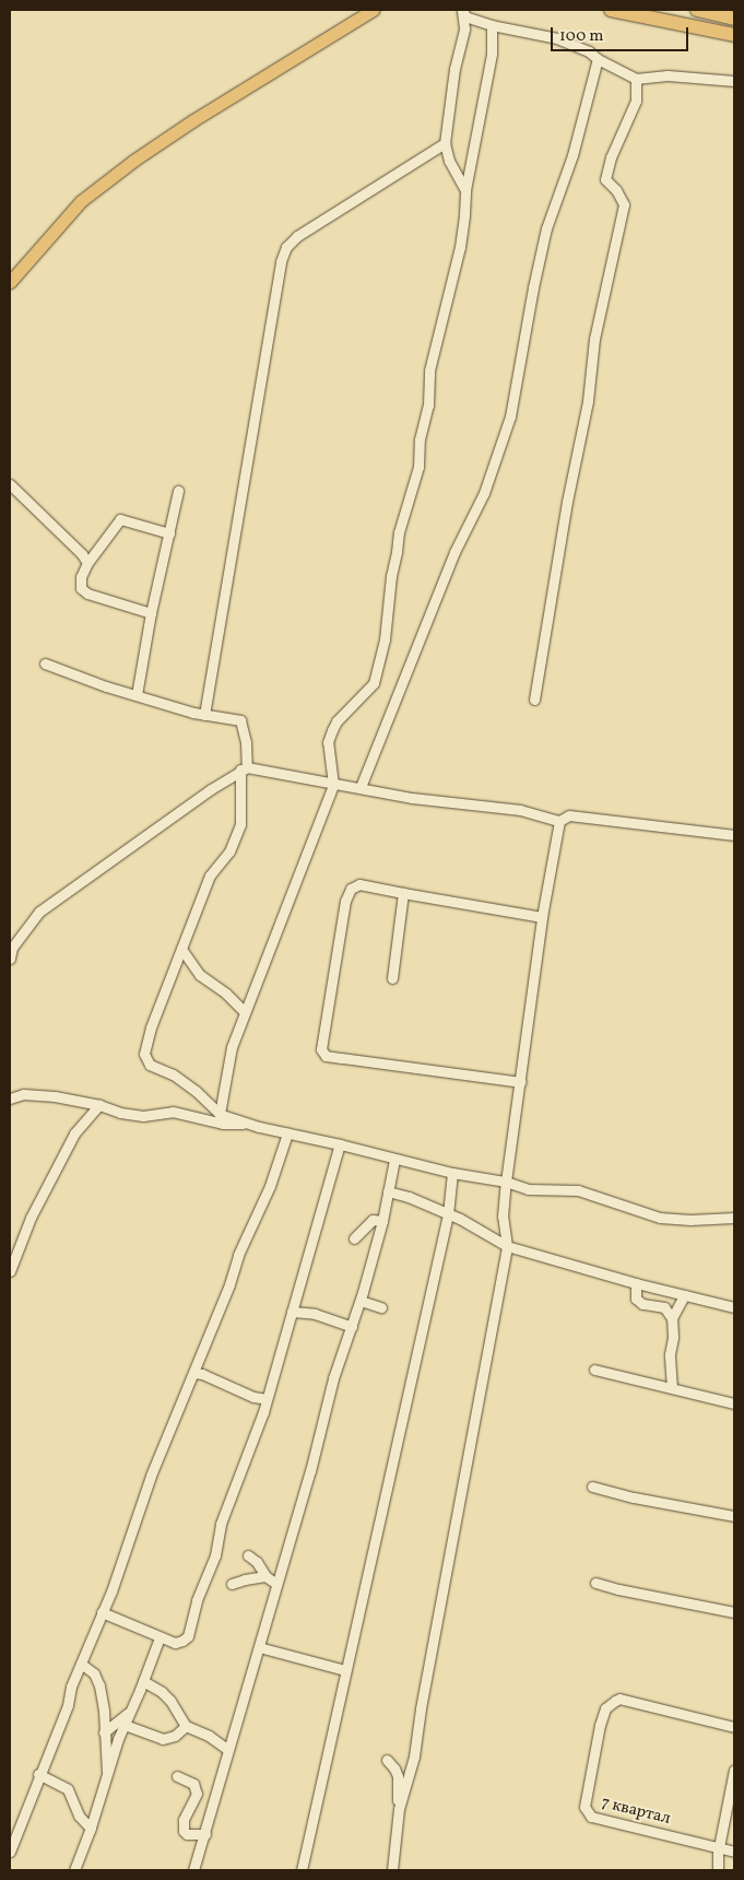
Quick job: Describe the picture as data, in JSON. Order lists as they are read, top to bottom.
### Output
{
  "streets": {
    "street": ["7 квартал"]
  },
  "scale_bar": "100 m"
}
